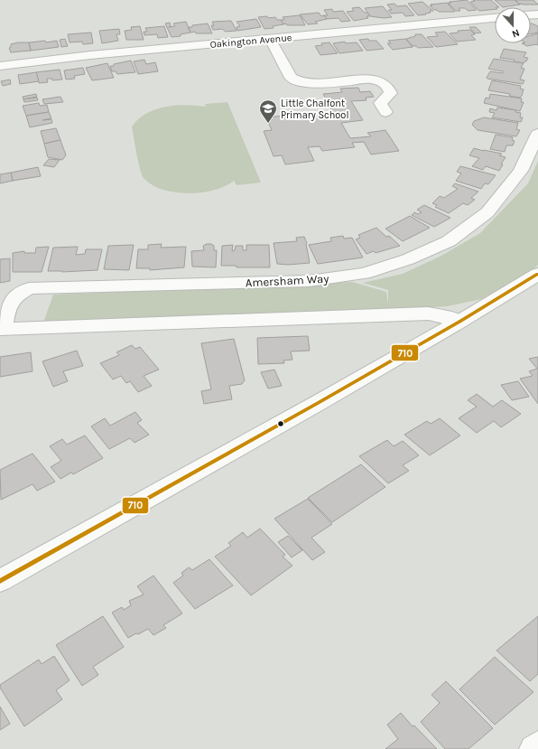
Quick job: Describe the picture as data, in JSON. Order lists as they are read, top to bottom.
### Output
{
  "streets": {
    "street": ["Oakington Avenue", "Amersham Way"]
  },
  "places": {
    "school or university": ["Little Chalfont Primary School"]
  },
  "lines": ["transit line 710"],
  "north": "bottom"
}
